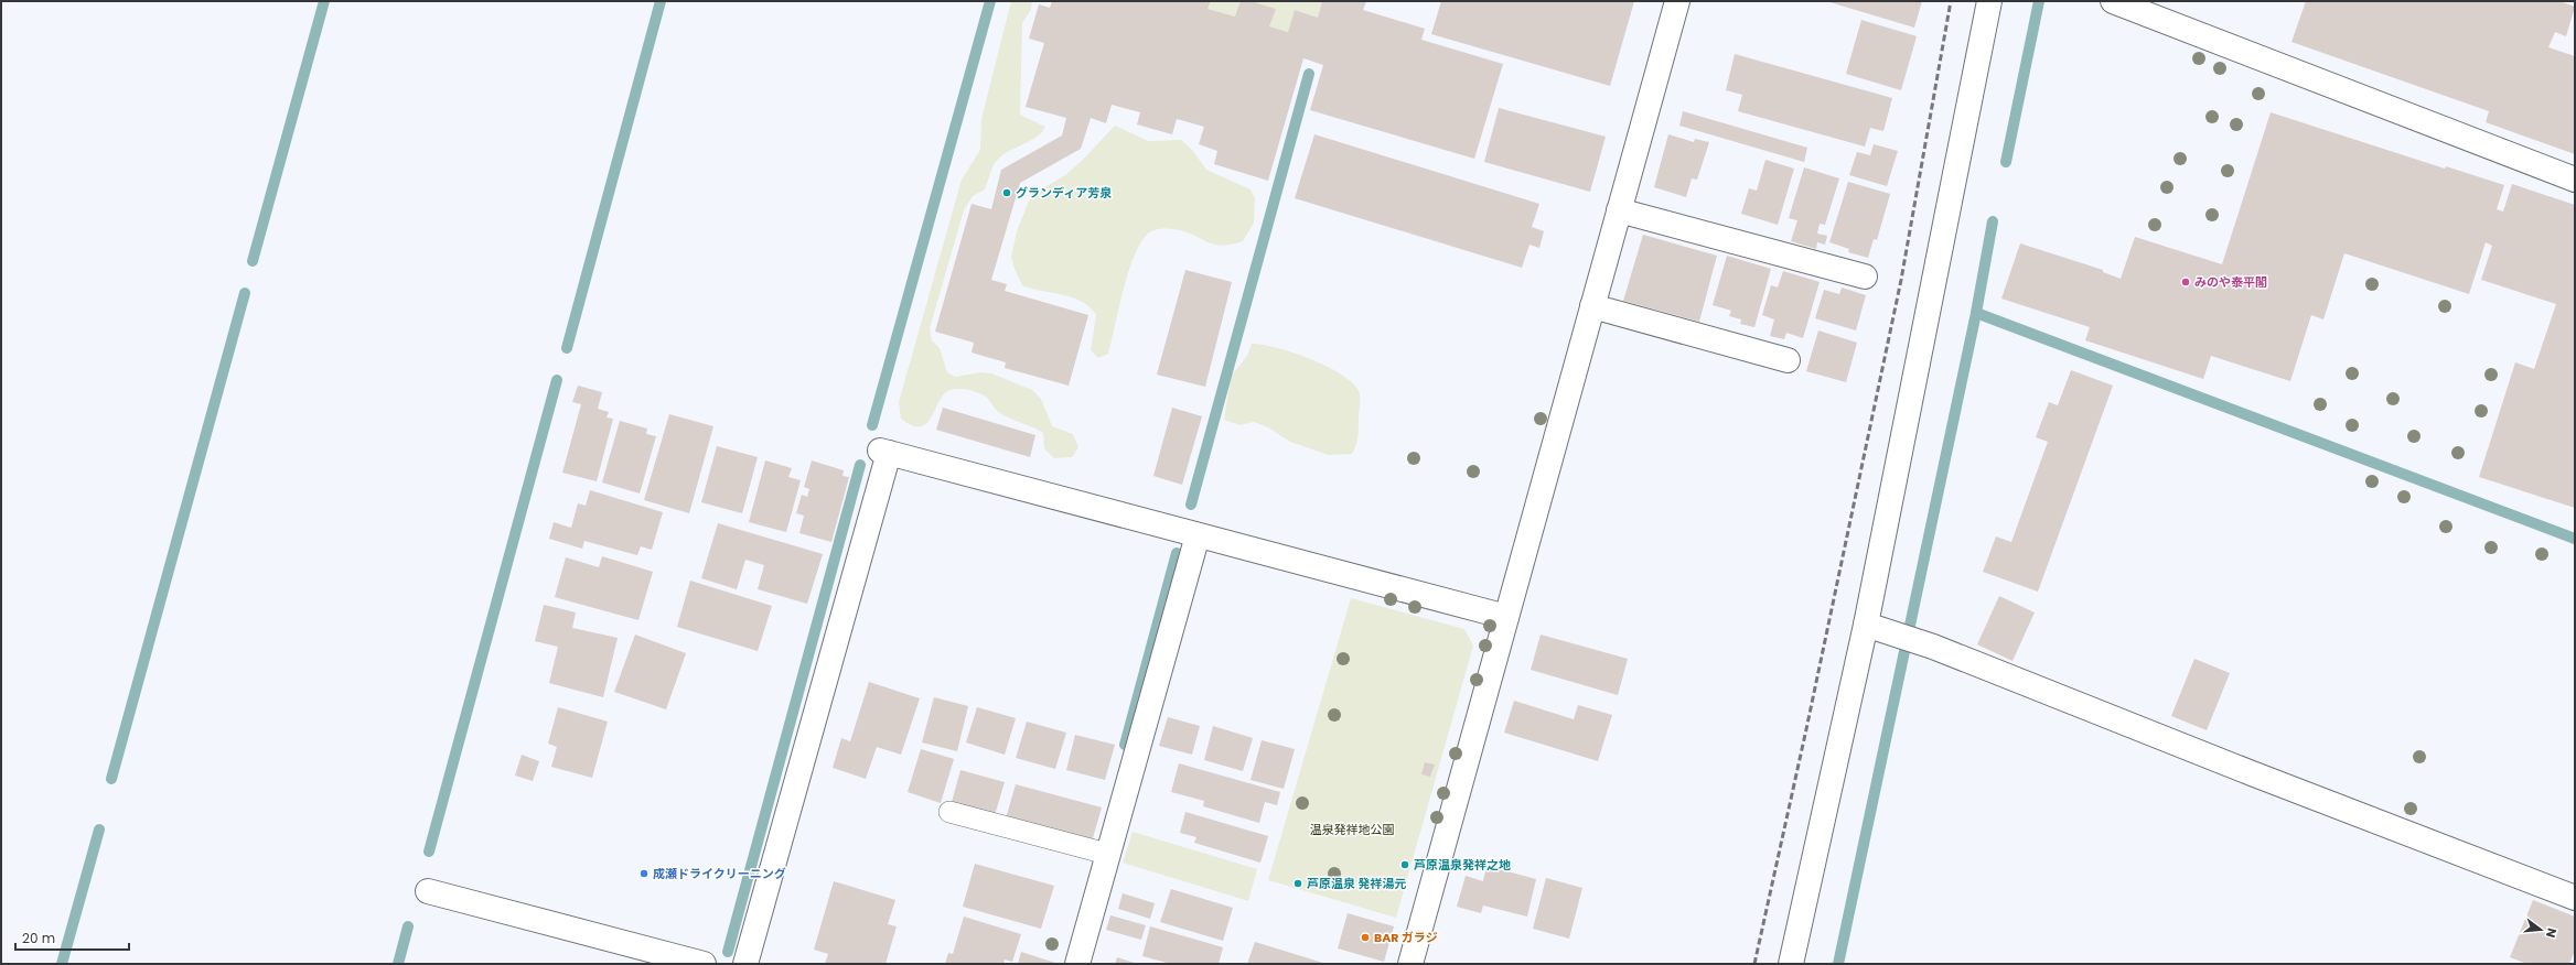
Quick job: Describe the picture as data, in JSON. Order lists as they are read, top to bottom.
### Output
{
  "parks": ["温泉発祥地公園"],
  "places": [
    "グランディア芳泉",
    "みのや泰平閣",
    "芦原温泉発祥之地",
    "成瀬ドライクリーニング",
    "芦原温泉 発祥湯元",
    "BAR ガラジ"
  ],
  "scale_bar": "20 m",
  "north": "right"
}
